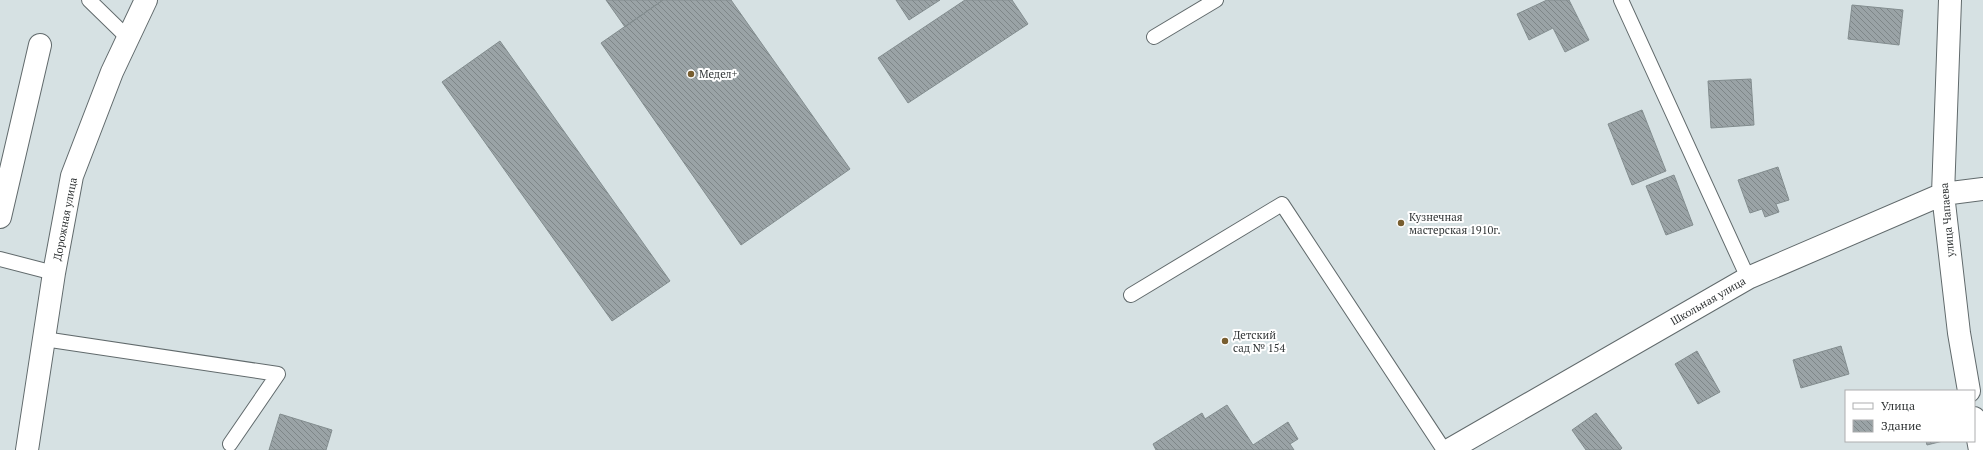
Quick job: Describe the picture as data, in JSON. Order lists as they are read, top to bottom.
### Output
{
  "streets": {
    "street": ["Дорожная улица", "улица Чапаева", "Школьная улица"]
  },
  "crossings": [
    ["улица Чапаева", "Школьная улица"]
  ],
  "places": ["Медел+", "Кузнечная мастерская 1910г.", "Детский сад № 154"],
  "legend": ["Улица", "Здание"]
}
